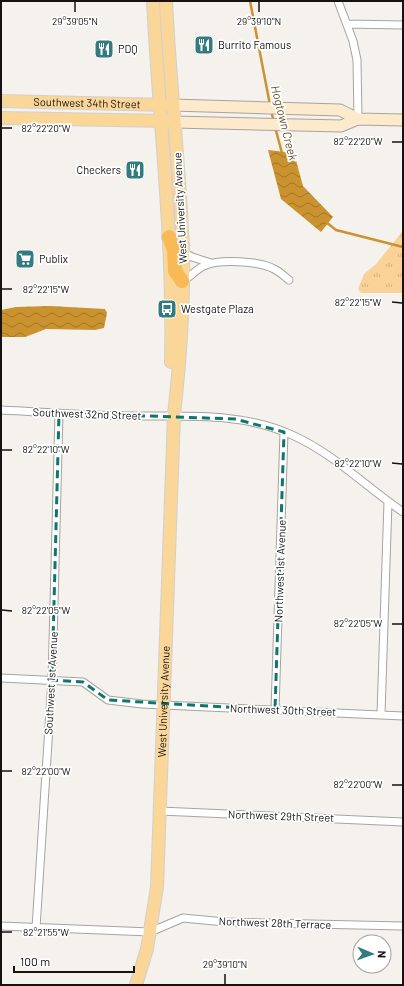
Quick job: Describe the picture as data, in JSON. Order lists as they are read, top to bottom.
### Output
{
  "streets": {
    "main road": ["Southwest 34th Street", "West University Avenue"],
    "street": [
      "Southwest 32nd Street",
      "Northwest 1st Avenue",
      "Southwest 1st Avenue",
      "Northwest 30th Street",
      "Northwest 29th Street",
      "Northwest 28th Terrace"
    ]
  },
  "crossings": [
    ["Southwest 34th Street", "West University Avenue"],
    ["West University Avenue", "Southwest 32nd Street"],
    ["West University Avenue", "Northwest 30th Street"],
    ["West University Avenue", "Northwest 29th Street"],
    ["West University Avenue", "Northwest 28th Terrace"],
    ["Southwest 32nd Street", "Northwest 1st Avenue"],
    ["Southwest 32nd Street", "Southwest 1st Avenue"],
    ["Northwest 1st Avenue", "Northwest 30th Street"],
    ["Southwest 1st Avenue", "Northwest 30th Street"]
  ],
  "water": ["Hogtown Creek"],
  "places": {
    "restaurant": ["Burrito Famous", "PDQ", "Checkers"],
    "supermarket": ["Publix"],
    "bus stop": ["Westgate Plaza"]
  },
  "scale_bar": "100 m",
  "north": "right",
  "coordinates": [
    "29°39'05\"N",
    "29°39'10\"N",
    "82°22'20\"W",
    "82°22'15\"W",
    "82°22'10\"W",
    "82°22'05\"W",
    "82°22'00\"W",
    "82°21'55\"W"
  ]
}
